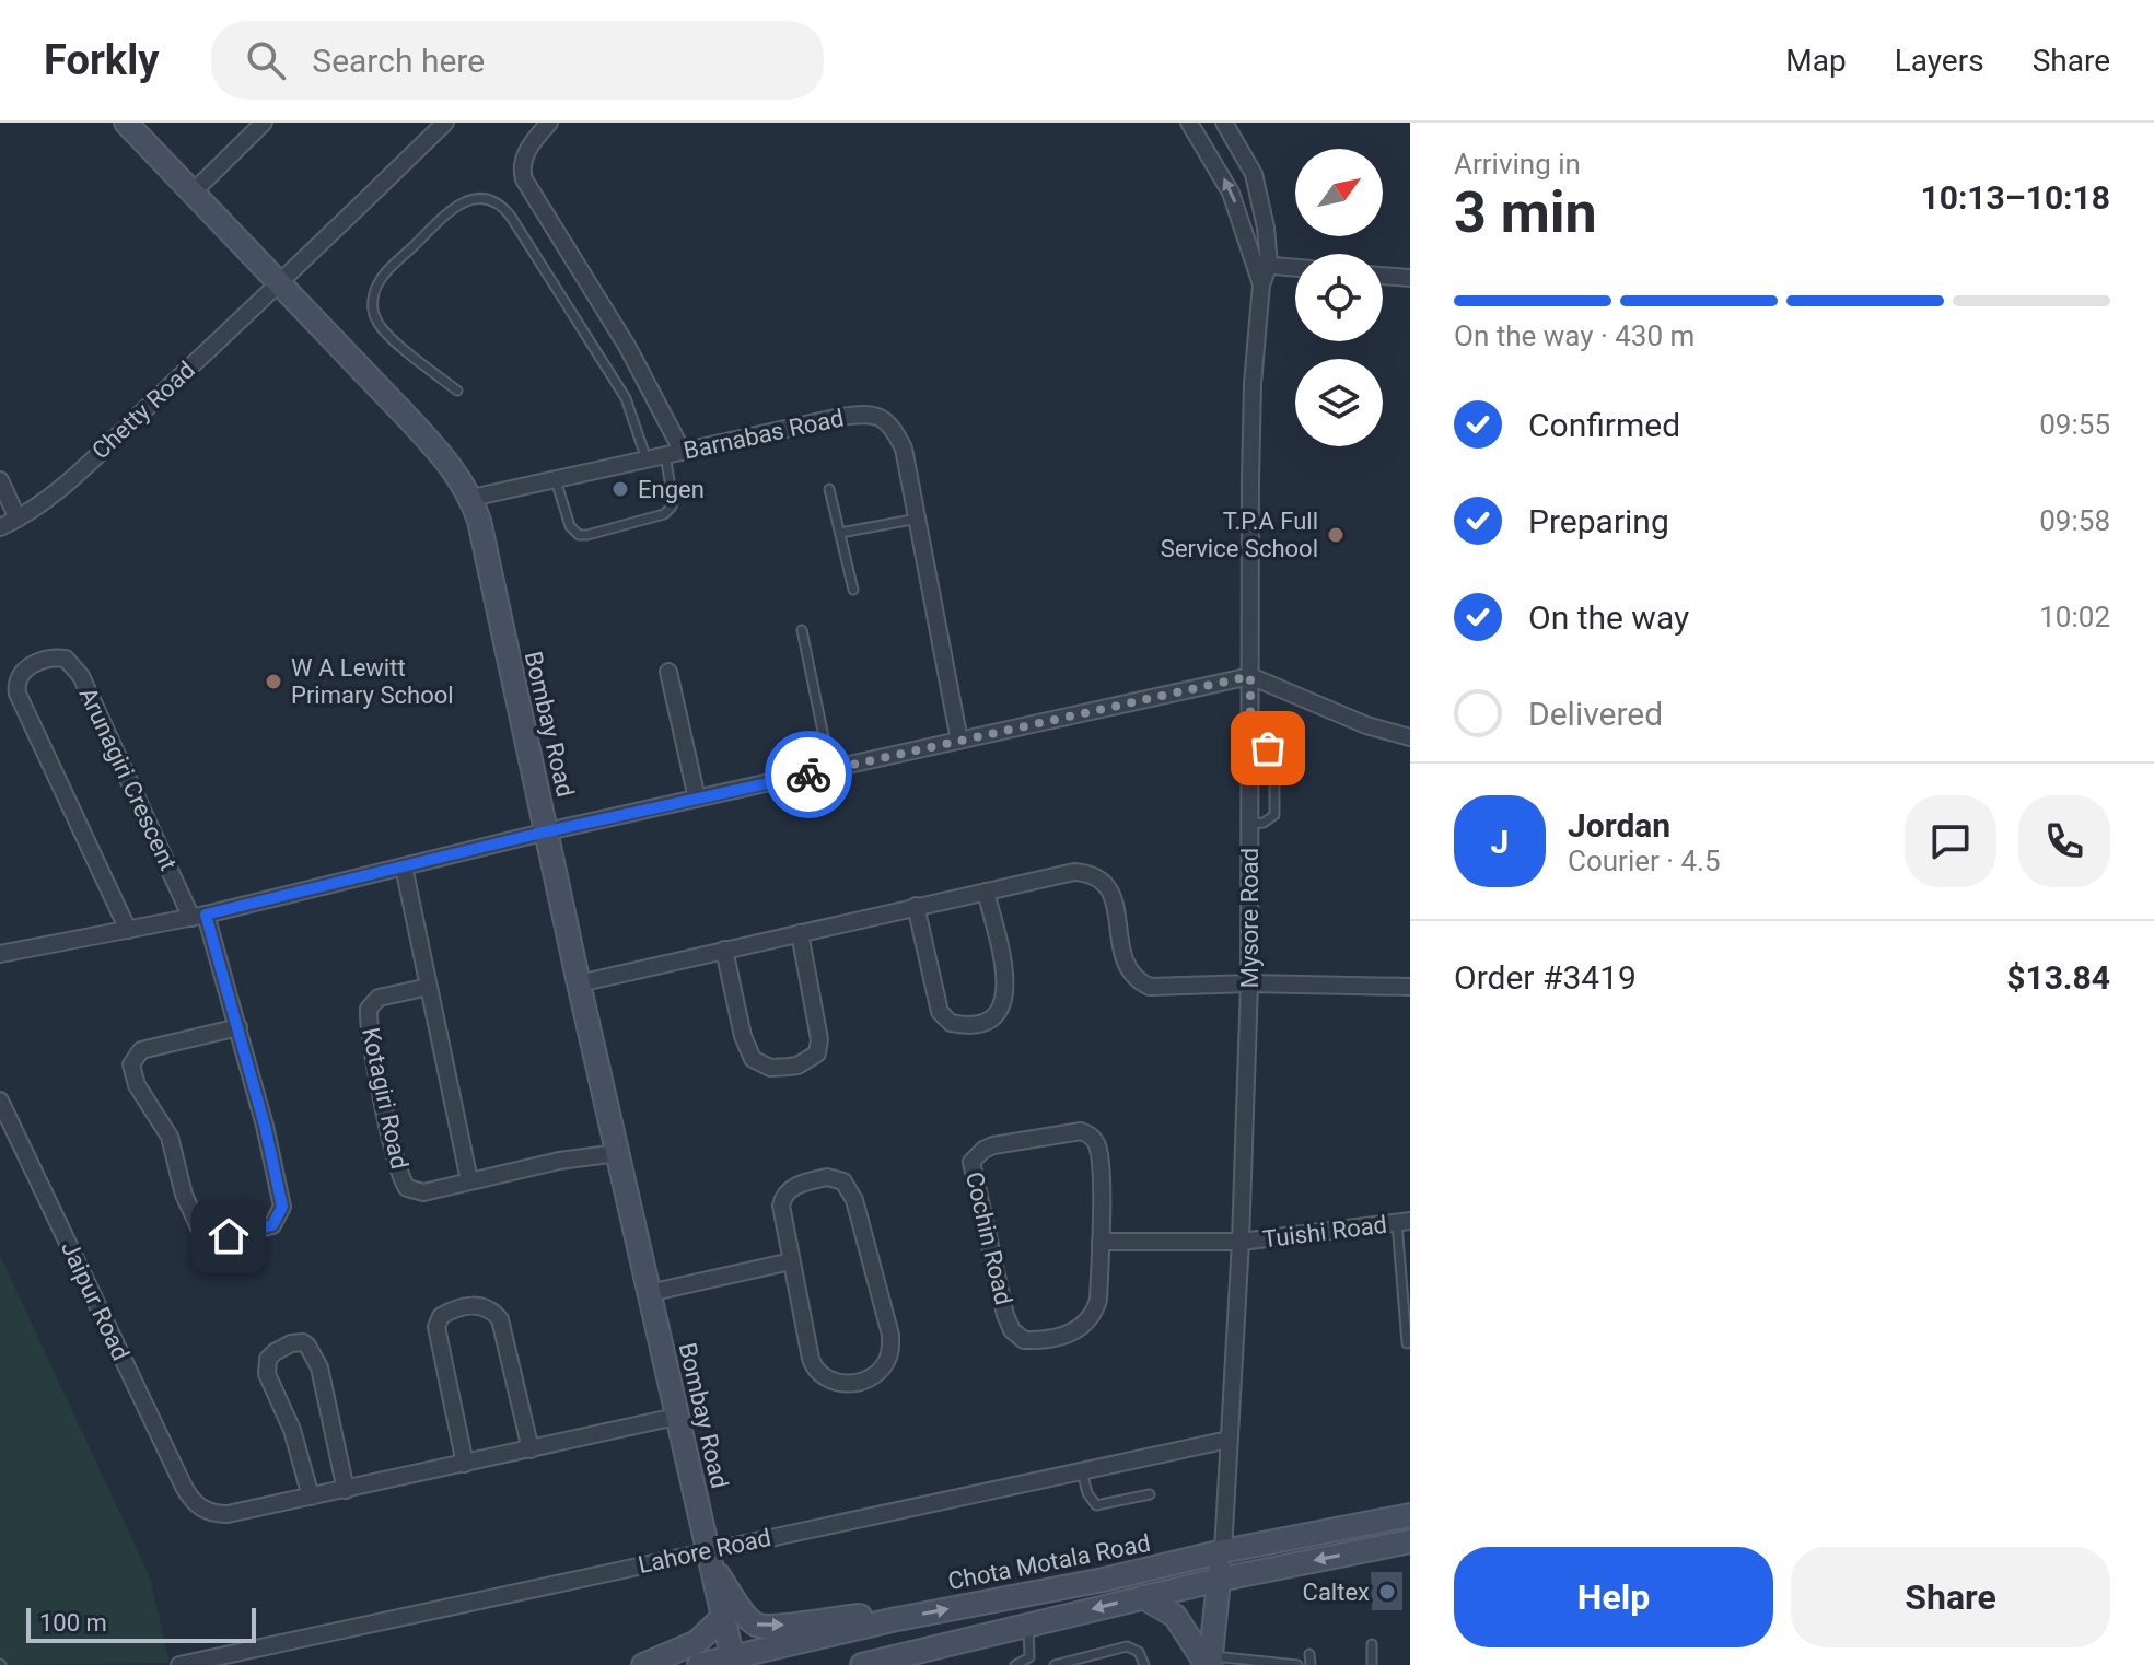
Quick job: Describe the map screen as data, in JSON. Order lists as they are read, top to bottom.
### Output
{
  "streets": {
    "street": [
      "Chetty Road",
      "Barnabas Road",
      "Bombay Road",
      "Arunagiri Crescent",
      "Mysore Road",
      "Kotagiri Road",
      "Tuishi Road",
      "Cochin Road",
      "Jaipur Road",
      "Lahore Road",
      "Chota Motala Road"
    ]
  },
  "crossings": [
    ["Chetty Road", "Bombay Road"],
    ["Barnabas Road", "Bombay Road"],
    ["Bombay Road", "Kotagiri Road"],
    ["Bombay Road", "Lahore Road"],
    ["Bombay Road", "Chota Motala Road"],
    ["Mysore Road", "Tuishi Road"],
    ["Mysore Road", "Lahore Road"],
    ["Mysore Road", "Chota Motala Road"]
  ],
  "places": [
    "Engen",
    "T.P.A Full Service School",
    "W A Lewitt Primary School",
    "Caltex"
  ],
  "scale_bar": "100 m",
  "north": "top right",
  "page": {
    "header": "Forkly",
    "search": "Search here",
    "nav": ["Map", "Layers", "Share"],
    "heading": ["3 min", "Arriving in", "10:13–10:18"],
    "panel": [
      "Jordan",
      "Courier · 4.5",
      "Order #3419",
      "$13.84"
    ],
    "bar": "On the way · 430 m",
    "list": [
      ["Confirmed", "09:55"],
      ["Preparing", "09:58"],
      ["On the way", "10:02"],
      "Delivered"
    ],
    "round": "J",
    "buttons": ["Help", "Share"],
    "scale": "100 m"
  }
}
